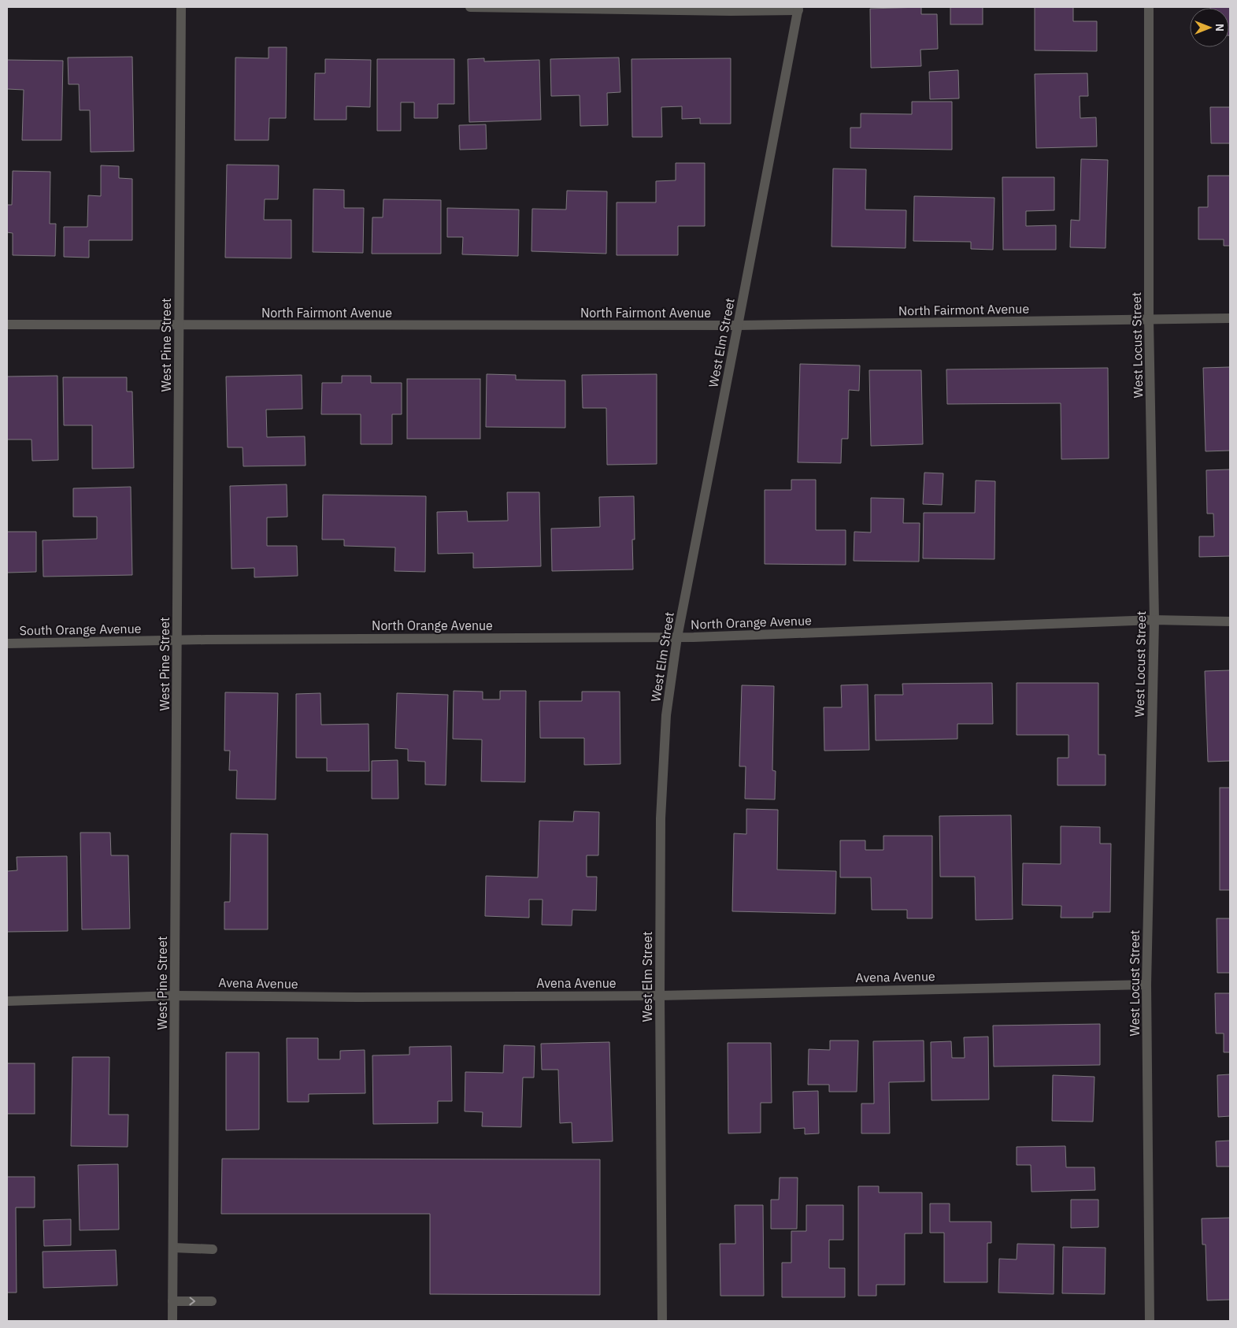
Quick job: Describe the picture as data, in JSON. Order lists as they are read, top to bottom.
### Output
{
  "streets": {
    "street": [
      "North Fairmont Avenue",
      "West Elm Street",
      "West Pine Street",
      "West Locust Street",
      "North Orange Avenue",
      "South Orange Avenue",
      "Avena Avenue"
    ]
  },
  "crossings": [
    ["North Fairmont Avenue", "West Elm Street"],
    ["North Fairmont Avenue", "West Pine Street"],
    ["North Fairmont Avenue", "West Locust Street"],
    ["West Elm Street", "North Orange Avenue"],
    ["West Elm Street", "Avena Avenue"],
    ["West Pine Street", "North Orange Avenue"],
    ["West Pine Street", "South Orange Avenue"],
    ["West Pine Street", "Avena Avenue"],
    ["West Locust Street", "North Orange Avenue"],
    ["West Locust Street", "Avena Avenue"],
    ["North Orange Avenue", "South Orange Avenue"]
  ],
  "north": "right"
}
